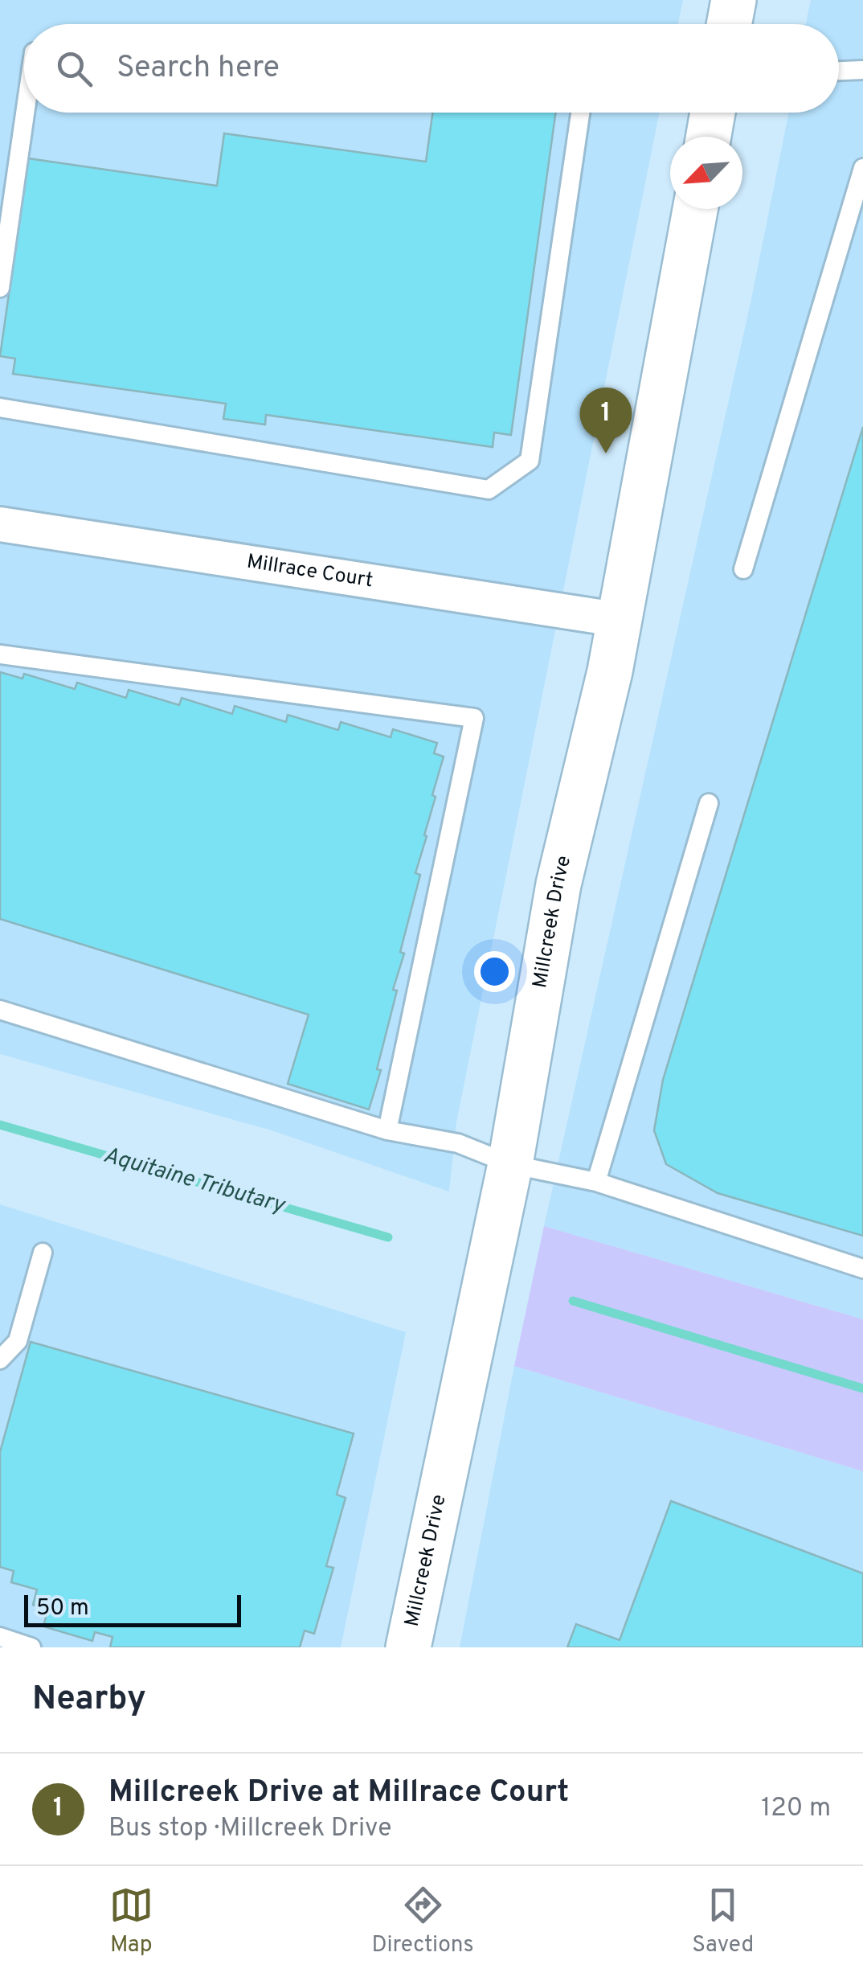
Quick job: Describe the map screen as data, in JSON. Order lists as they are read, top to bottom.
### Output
{
  "streets": {
    "street": ["Millrace Court", "Millcreek Drive"]
  },
  "crossings": [
    ["Millrace Court", "Millcreek Drive"]
  ],
  "water": ["Aquitaine Tributary"],
  "scale_bar": "50 m",
  "north": "bottom left",
  "page": {
    "search": "Search here",
    "pins": "1",
    "scale": "50 m",
    "heading": "Nearby",
    "list": [
      {
        "mark": "1",
        "name": "Millcreek Drive at Millrace Court",
        "note": "Bus stop · Millcreek Drive",
        "value": "120 m"
      }
    ],
    "nav": ["Map", "Directions", "Saved"]
  }
}
